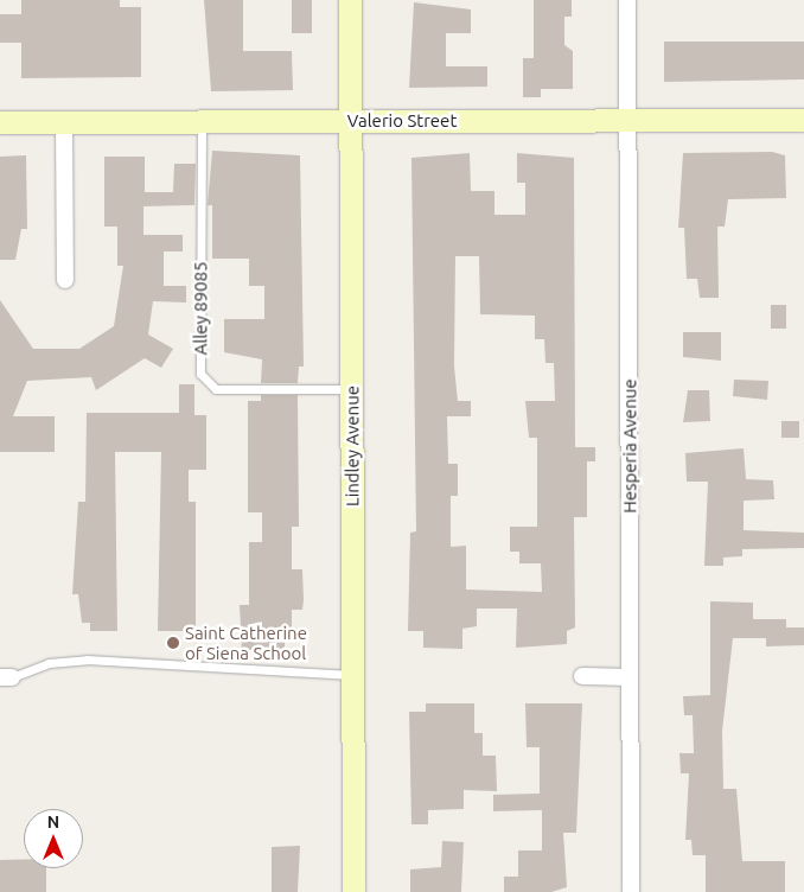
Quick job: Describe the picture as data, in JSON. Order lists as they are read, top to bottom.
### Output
{
  "streets": {
    "main road": ["Valerio Street", "Lindley Avenue"],
    "street": ["Hesperia Avenue"],
    "lane": ["Alley 89085"]
  },
  "crossings": [
    ["Valerio Street", "Alley 89085"],
    ["Valerio Street", "Lindley Avenue"],
    ["Valerio Street", "Hesperia Avenue"],
    ["Alley 89085", "Lindley Avenue"]
  ],
  "places": ["Saint Catherine of Siena School"],
  "north": "top"
}
